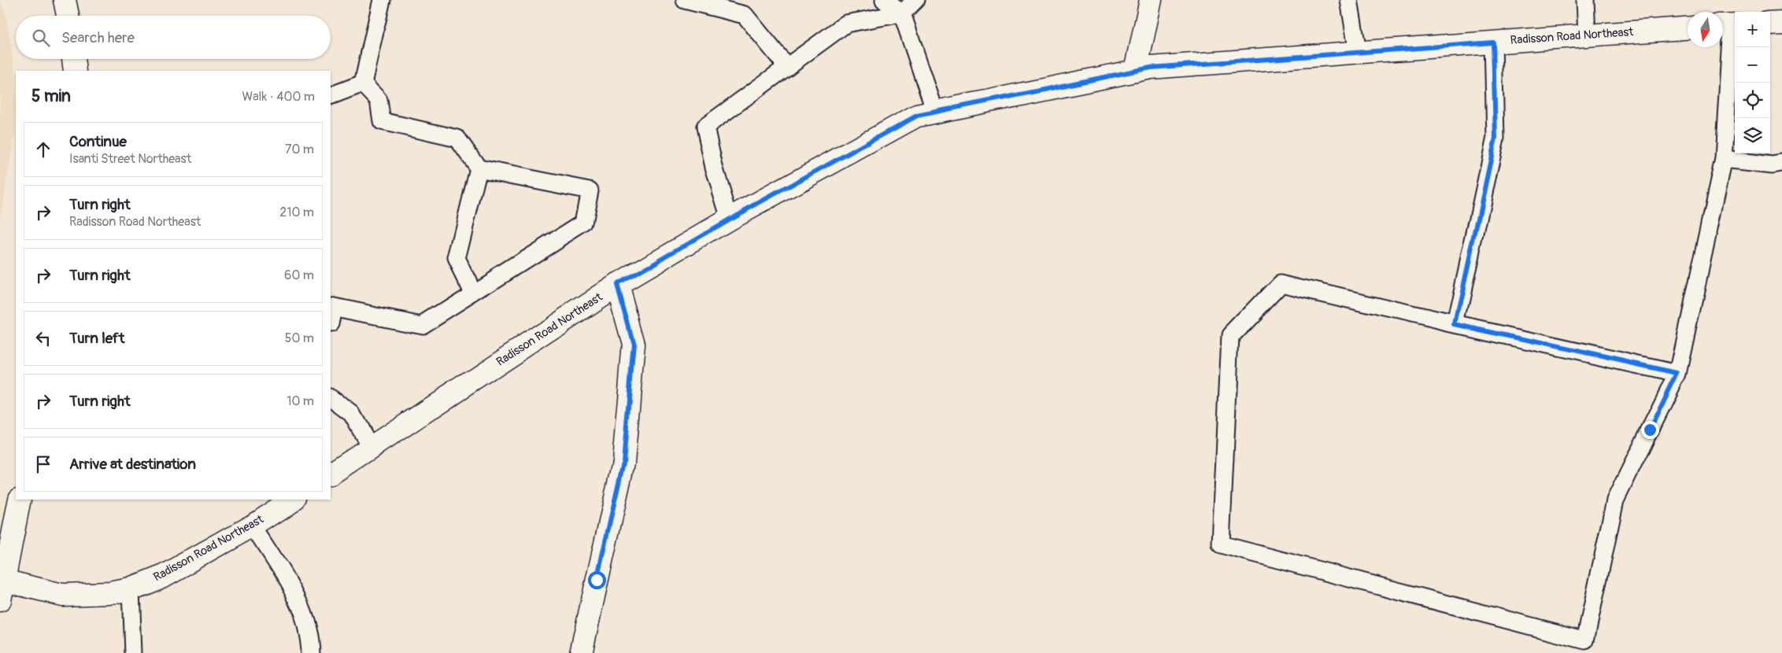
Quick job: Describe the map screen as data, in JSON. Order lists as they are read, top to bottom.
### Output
{
  "streets": {
    "street": ["Radisson Road Northeast"]
  },
  "north": "bottom",
  "page": {
    "map_buttons": ["+", "−"],
    "search": "Search here",
    "heading": ["5 min", "Walk · 400 m"],
    "list": [
      ["Continue", "Isanti Street Northeast", "70 m"],
      ["Turn right", "Radisson Road Northeast", "210 m"],
      ["Turn right", "60 m"],
      ["Turn left", "50 m"],
      ["Turn right", "10 m"],
      "Arrive at destination"
    ]
  }
}
